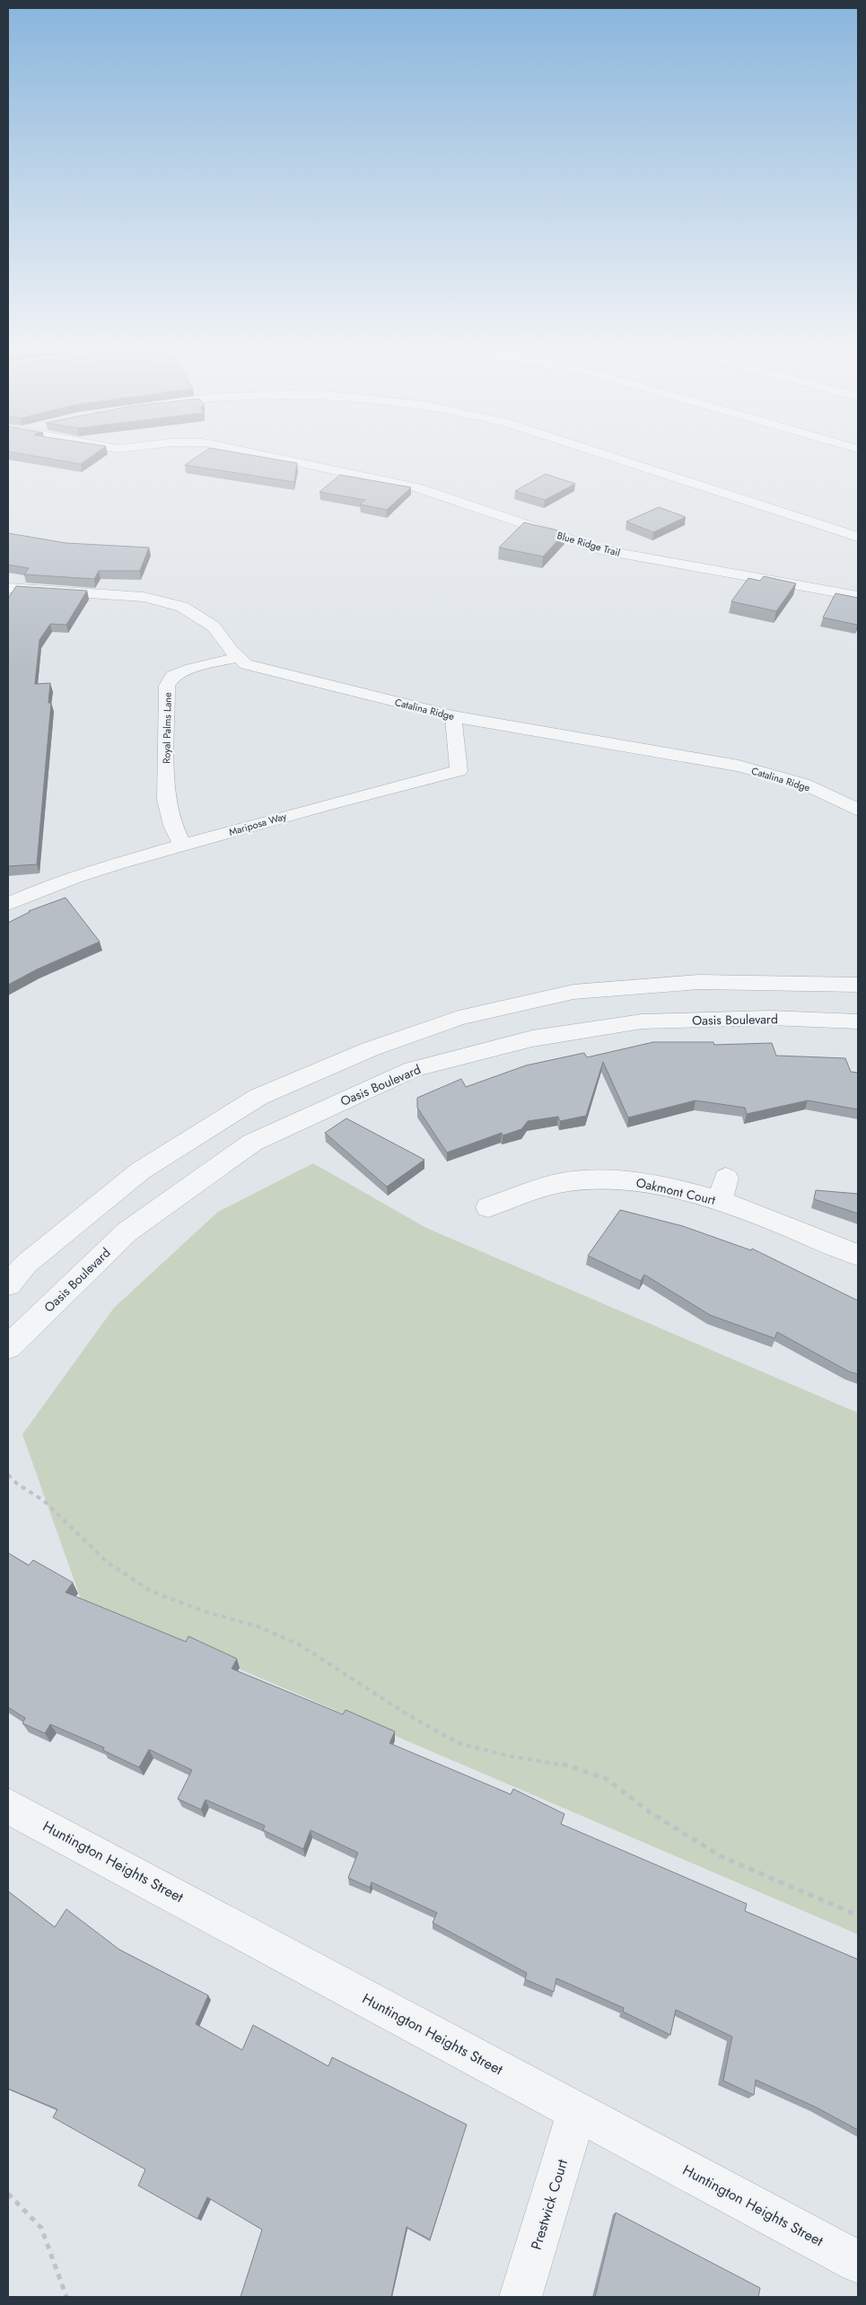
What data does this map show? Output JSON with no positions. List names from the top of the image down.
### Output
{
  "streets": {
    "street": [
      "Blue Ridge Trail",
      "Catalina Ridge",
      "Royal Palms Lane",
      "Mariposa Way",
      "Oasis Boulevard",
      "Oakmont Court",
      "Huntington Heights Street",
      "Prestwick Court"
    ]
  },
  "crossings": [
    ["Catalina Ridge", "Royal Palms Lane"],
    ["Catalina Ridge", "Mariposa Way"],
    ["Royal Palms Lane", "Mariposa Way"],
    ["Huntington Heights Street", "Prestwick Court"]
  ]
}
